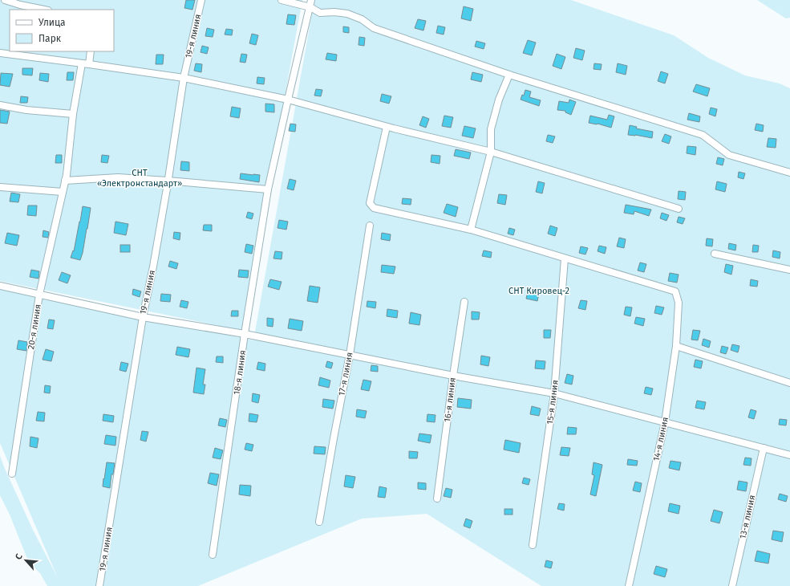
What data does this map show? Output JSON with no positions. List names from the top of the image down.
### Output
{
  "streets": {
    "street": [
      "19-я линия",
      "20-я линия",
      "18-я линия",
      "17-я линия",
      "16-я линия",
      "15-я линия",
      "14-я линия",
      "13-я линия"
    ]
  },
  "crossings": [
    ["15-я линия", "14-я линия"]
  ],
  "parks": ["СНТ «Электронстандарт»", "СНТ Кировец-2"],
  "legend": ["Улица", "Парк"],
  "north": "top left"
}
